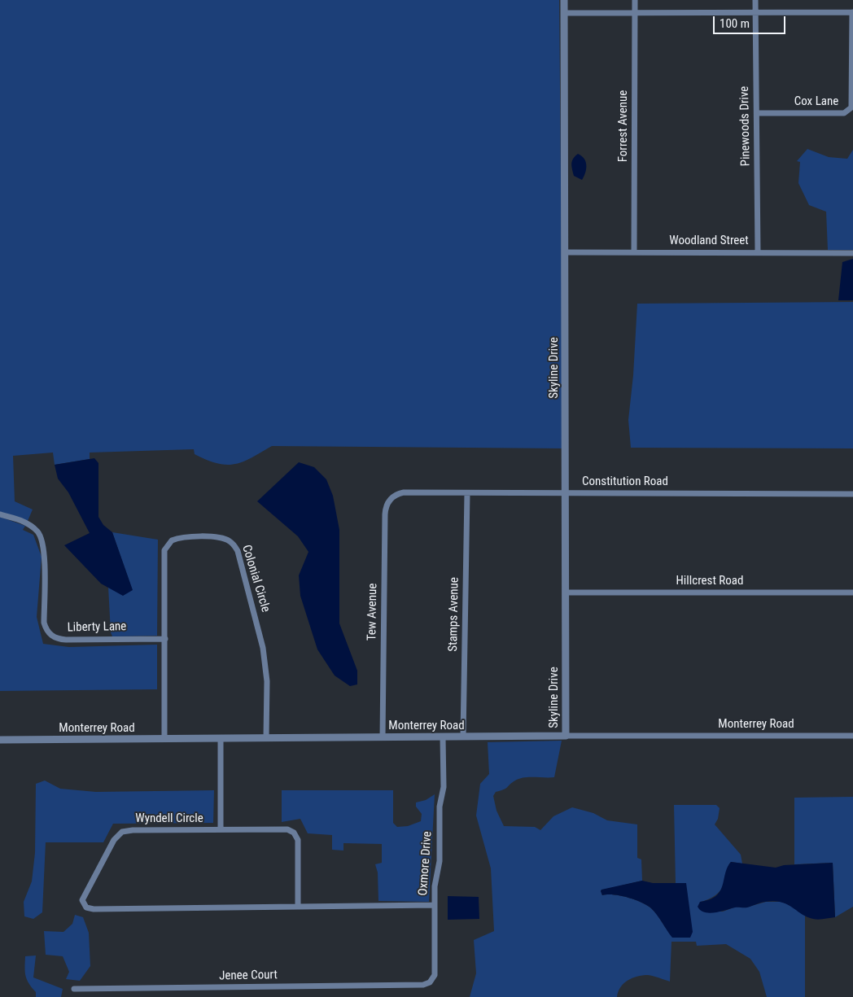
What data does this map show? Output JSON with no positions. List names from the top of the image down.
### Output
{
  "streets": {
    "street": [
      "Cox Lane",
      "Forrest Avenue",
      "Pinewoods Drive",
      "Woodland Street",
      "Skyline Drive",
      "Constitution Road",
      "Colonial Circle",
      "Hillcrest Road",
      "Tew Avenue",
      "Stamps Avenue",
      "Liberty Lane",
      "Monterrey Road",
      "Wyndell Circle",
      "Oxmore Drive",
      "Jenee Court"
    ]
  },
  "crossings": [
    ["Cox Lane", "Pinewoods Drive"],
    ["Forrest Avenue", "Woodland Street"],
    ["Pinewoods Drive", "Woodland Street"],
    ["Woodland Street", "Skyline Drive"],
    ["Skyline Drive", "Constitution Road"],
    ["Skyline Drive", "Hillcrest Road"],
    ["Skyline Drive", "Monterrey Road"],
    ["Constitution Road", "Tew Avenue"],
    ["Constitution Road", "Stamps Avenue"],
    ["Colonial Circle", "Liberty Lane"],
    ["Colonial Circle", "Monterrey Road"],
    ["Tew Avenue", "Monterrey Road"],
    ["Stamps Avenue", "Monterrey Road"],
    ["Monterrey Road", "Oxmore Drive"],
    ["Wyndell Circle", "Oxmore Drive"],
    ["Oxmore Drive", "Jenee Court"]
  ],
  "scale_bar": "100 m"
}
